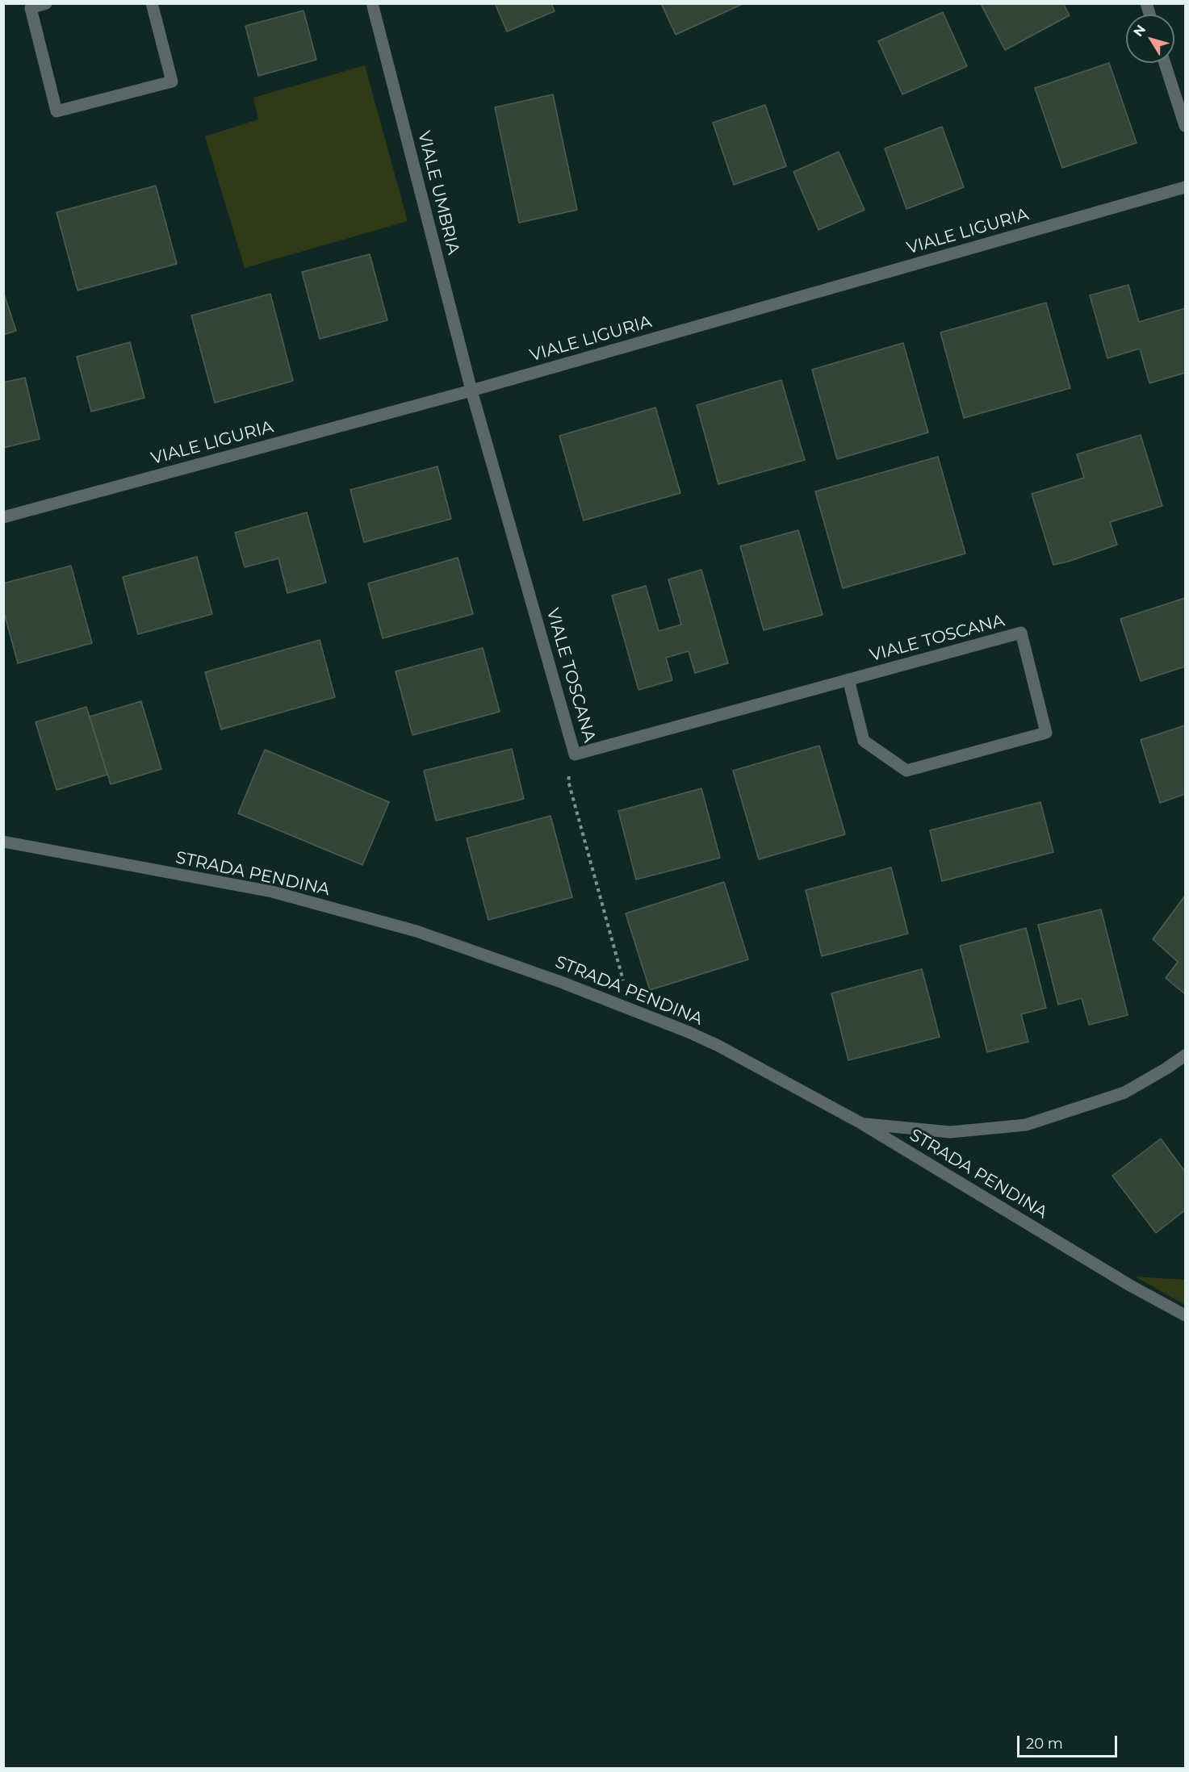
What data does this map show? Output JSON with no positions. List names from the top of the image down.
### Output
{
  "streets": {
    "street": [
      "VIALE UMBRIA",
      "VIALE LIGURIA",
      "VIALE TOSCANA",
      "STRADA PENDINA"
    ]
  },
  "crossings": [
    ["VIALE UMBRIA", "VIALE LIGURIA"],
    ["VIALE UMBRIA", "VIALE TOSCANA"],
    ["VIALE LIGURIA", "VIALE TOSCANA"]
  ],
  "scale_bar": "20 m",
  "north": "top left"
}
